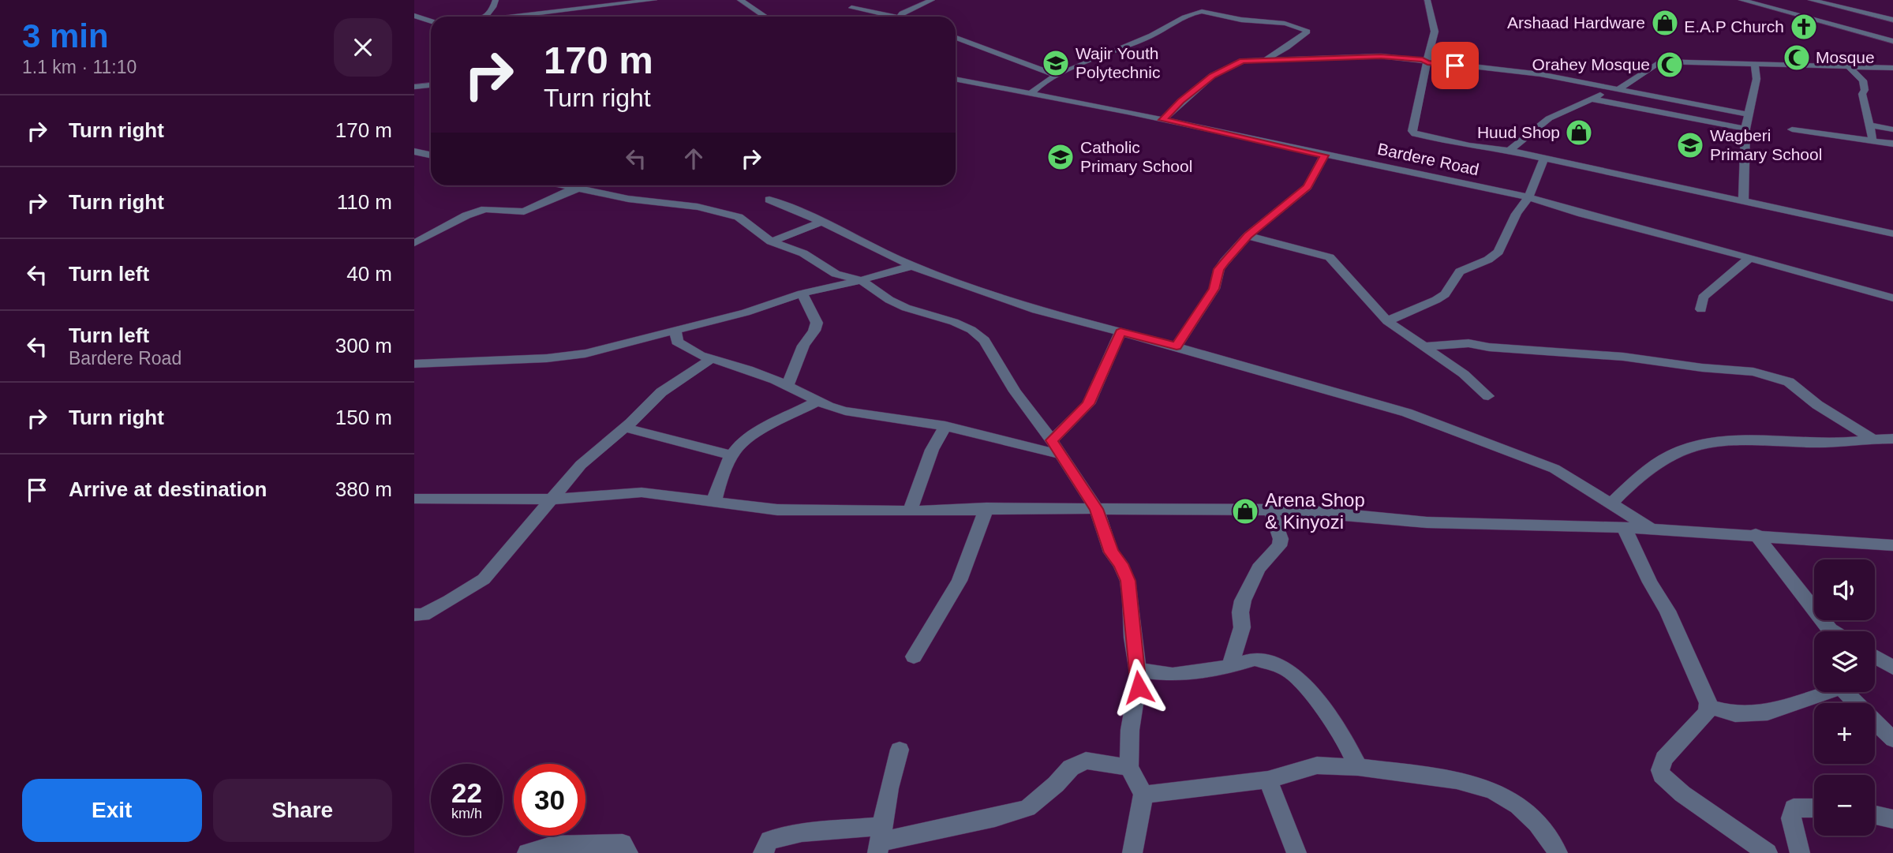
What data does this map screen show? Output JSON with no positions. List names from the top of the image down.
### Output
{
  "streets": {
    "street": ["Bardere Road"]
  },
  "places": {
    "shop": ["Arshaad Hardware", "Huud Shop", "Arena Shop & Kinyozi"],
    "church": ["E.A.P Church"],
    "mosque": ["Mosque", "Orahey Mosque"],
    "school or university": ["Wajir Youth Polytechnic", "Wagberi Primary School", "Catholic Primary School"]
  },
  "page": {
    "heading": ["3 min", "1.1 km · 11:10"],
    "turn": ["170 m", "Turn right"],
    "list": [
      {
        "name": "Turn right",
        "value": "170 m"
      },
      {
        "name": "Turn right",
        "value": "110 m"
      },
      {
        "name": "Turn left",
        "value": "40 m"
      },
      {
        "name": "Turn left",
        "note": "Bardere Road",
        "value": "300 m"
      },
      {
        "name": "Turn right",
        "value": "150 m"
      },
      {
        "name": "Arrive at destination",
        "value": "380 m"
      }
    ],
    "map_buttons": ["+", "−"],
    "speed": "22 km/h",
    "limit": "30",
    "buttons": ["Exit", "Share"]
  }
}
